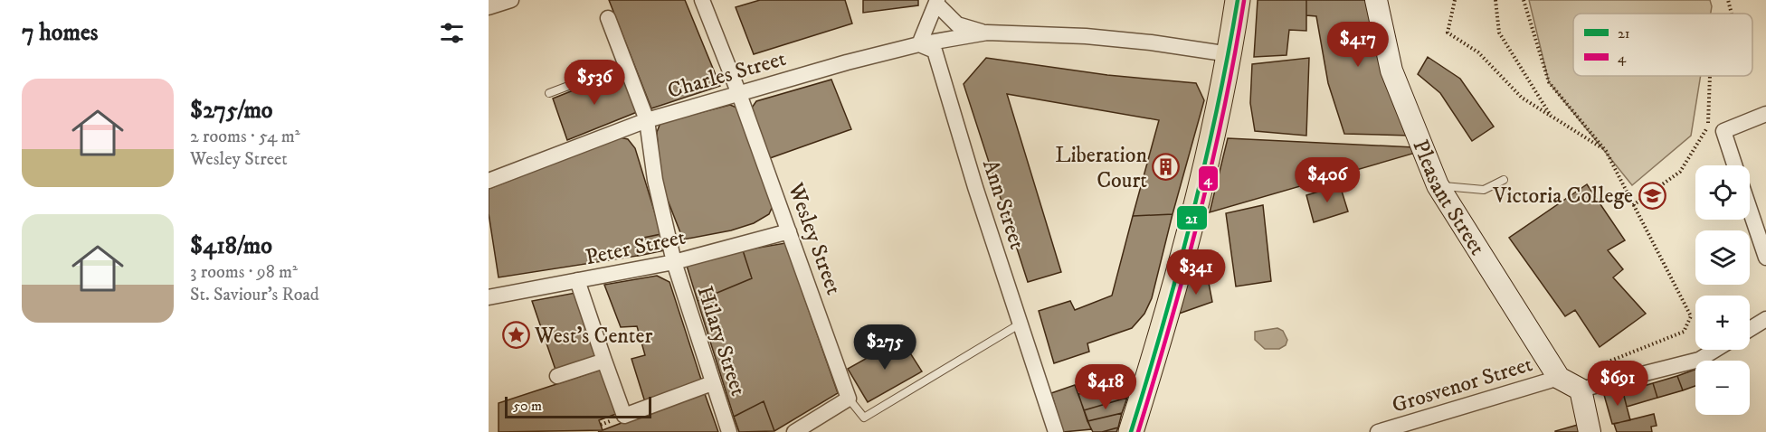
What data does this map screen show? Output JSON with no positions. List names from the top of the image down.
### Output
{
  "streets": {
    "main road": ["Pleasant Street"],
    "street": [
      "Charles Street",
      "Ann Street",
      "Wesley Street",
      "Peter Street",
      "Hilary Street",
      "Grosvenor Street"
    ]
  },
  "crossings": [
    ["Charles Street", "Ann Street"],
    ["Charles Street", "Wesley Street"],
    ["Charles Street", "Hilary Street"],
    ["Pleasant Street", "Grosvenor Street"],
    ["Wesley Street", "Peter Street"],
    ["Peter Street", "Hilary Street"]
  ],
  "places": {
    "building": ["Liberation Court"],
    "school or university": ["Victoria College"],
    "place": ["West's Center"]
  },
  "lines": ["transit line 21", "transit line 4"],
  "legend": ["21", "4"],
  "scale_bar": "50 m",
  "page": {
    "heading": "7 homes",
    "price": [
      "$417",
      "$536",
      "$406",
      "$341",
      "$275",
      "$691",
      "$418"
    ],
    "list": [
      {
        "name": "$275/mo",
        "note": "2 rooms · 54 m² · Wesley Street"
      },
      {
        "name": "$418/mo",
        "note": "3 rooms · 98 m² · St. Saviour's Road"
      }
    ],
    "map_buttons": ["+", "−"],
    "scale": "50 m"
  }
}
